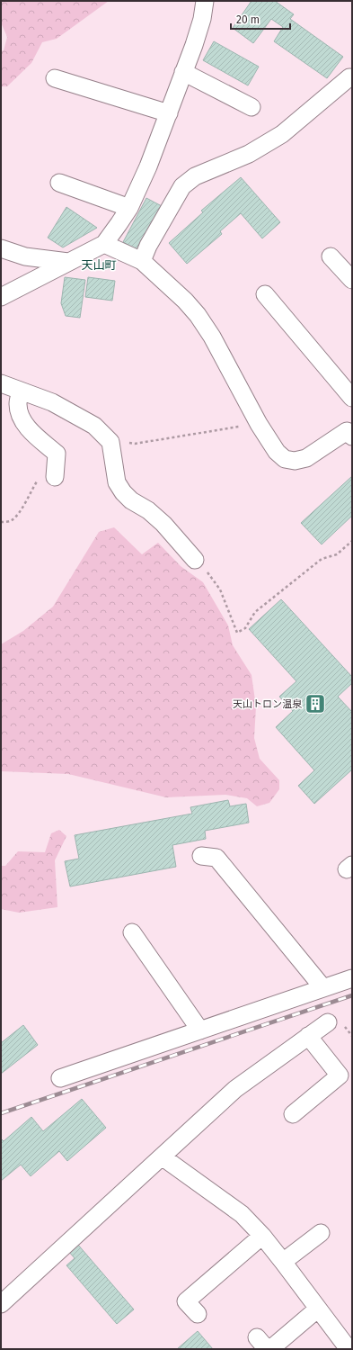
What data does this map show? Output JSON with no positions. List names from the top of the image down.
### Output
{
  "districts": ["天山町"],
  "places": {
    "building": ["天山トロン温泉"]
  },
  "scale_bar": "20 m"
}
